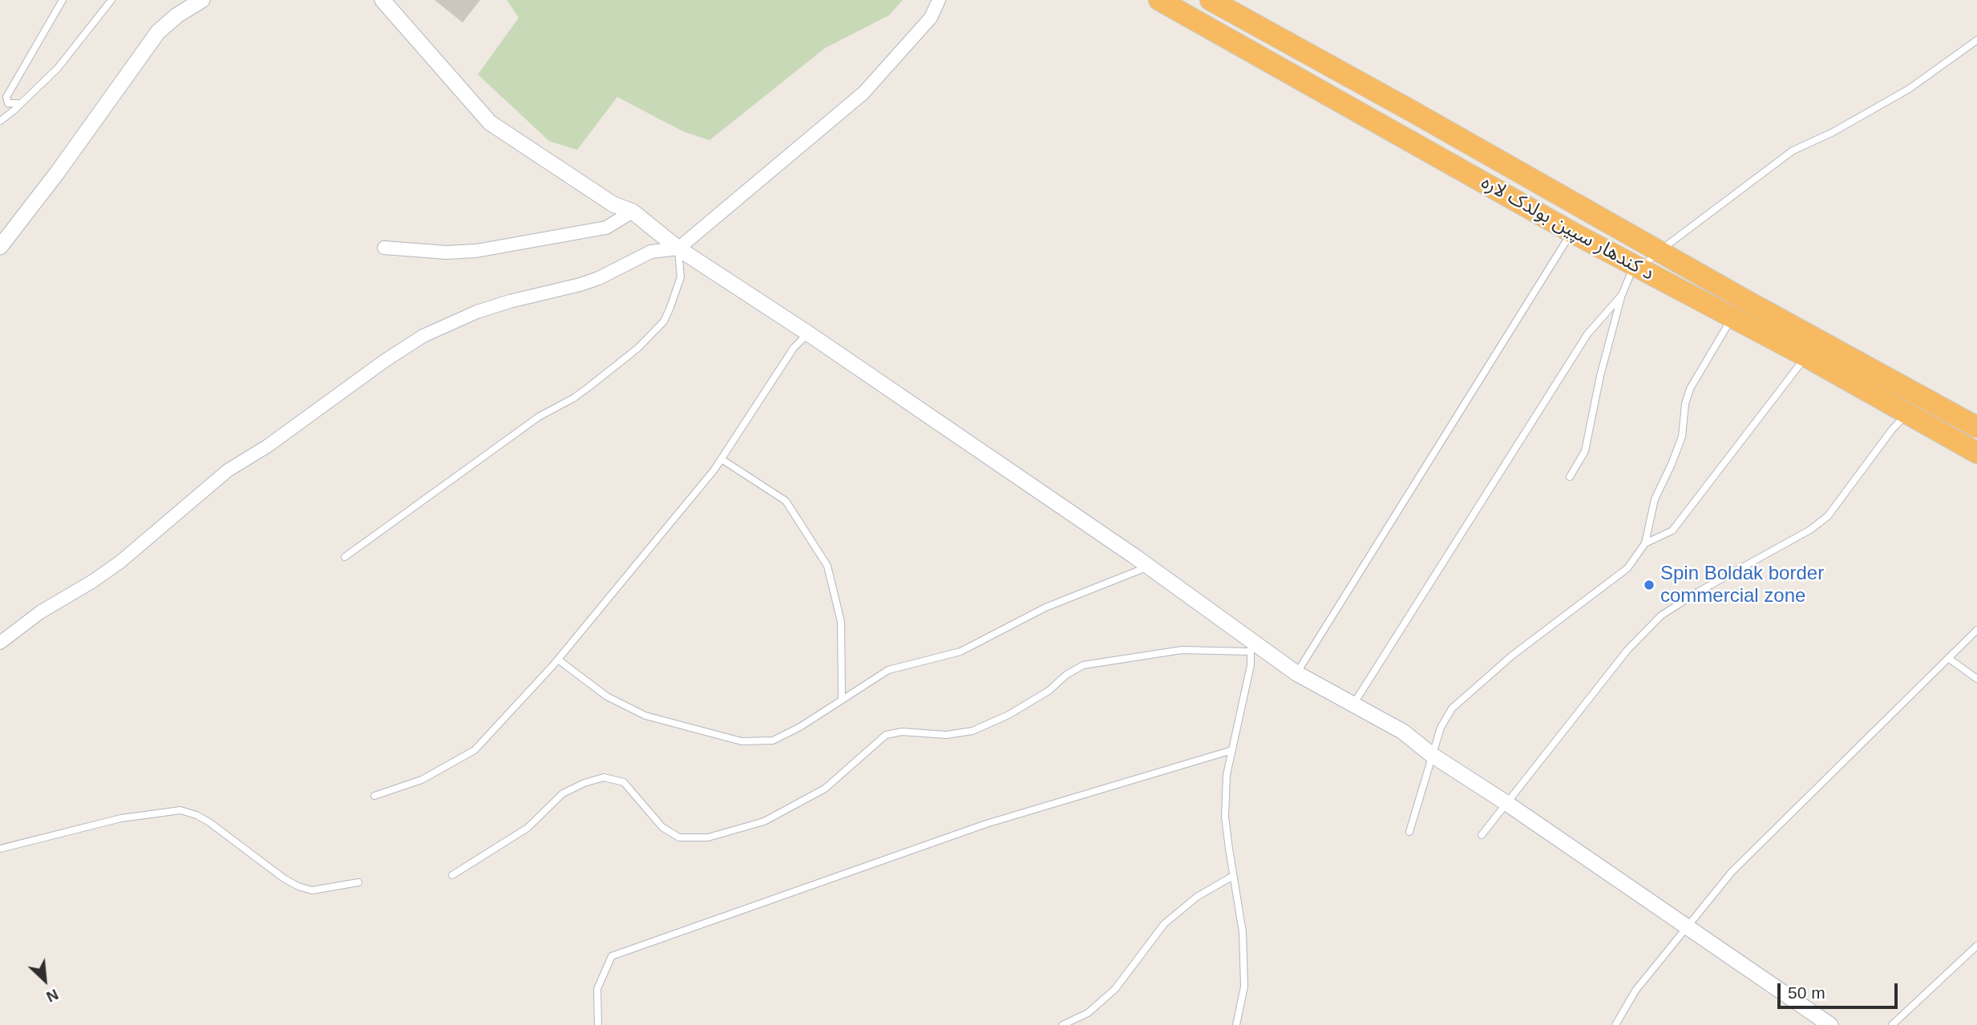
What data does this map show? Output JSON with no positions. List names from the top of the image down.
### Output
{
  "streets": {
    "highway": ["د کندهار سپین بولدک لاره"]
  },
  "places": ["Spin Boldak border commercial zone"],
  "scale_bar": "50 m",
  "north": "bottom right"
}
